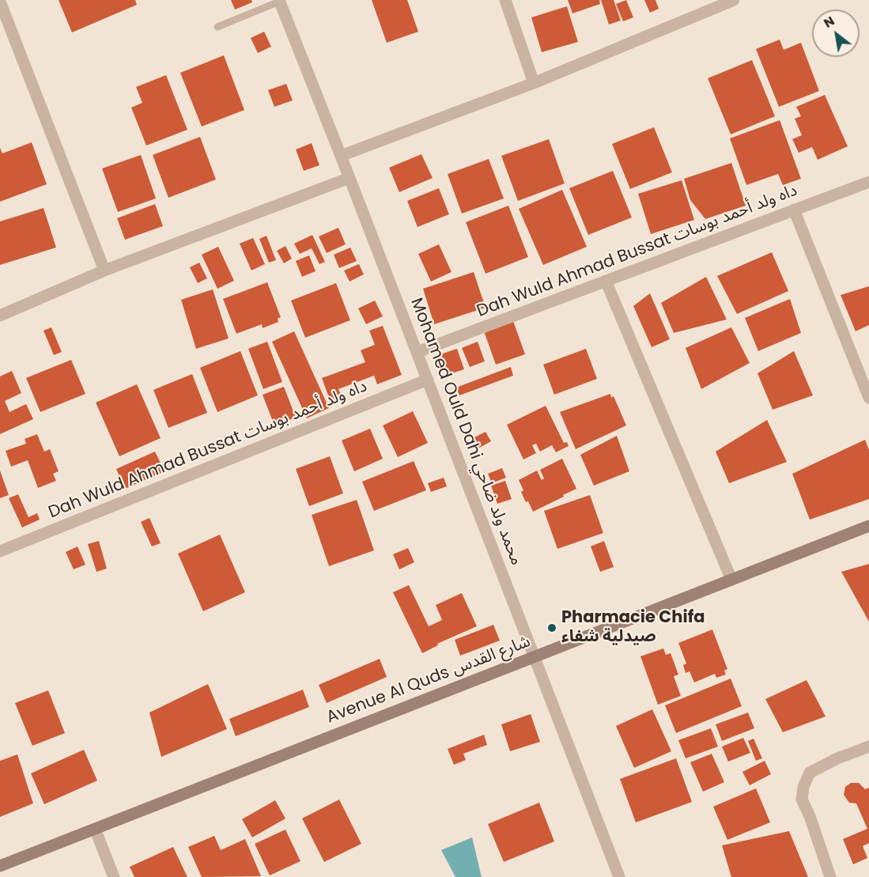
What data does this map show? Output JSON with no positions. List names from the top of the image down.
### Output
{
  "streets": {
    "street": ["Dah Wuld Ahmad Bussat داه ولد أحمد بوسات", "Mohamed Ould Dahi محمد ولد ضاحي", "Avenue Al Quds شارع القدس"]
  },
  "crossings": [
    ["Dah Wuld Ahmad Bussat داه ولد أحمد بوسات", "Mohamed Ould Dahi محمد ولد ضاحي"],
    ["Mohamed Ould Dahi محمد ولد ضاحي", "Avenue Al Quds شارع القدس"]
  ],
  "places": ["Pharmacie Chifa صيدلية شفاء"],
  "north": "top left"
}
